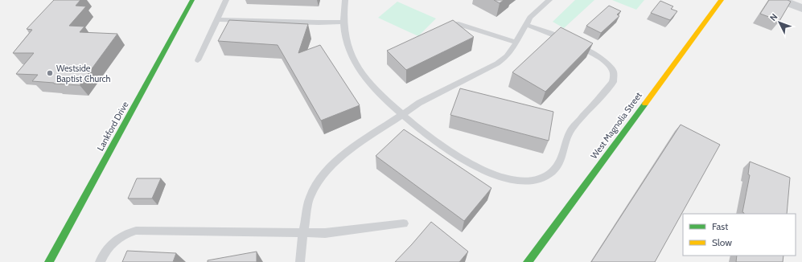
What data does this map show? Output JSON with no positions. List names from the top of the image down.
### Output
{
  "streets": {
    "street": ["West Magnolia Street", "Lankford Drive"]
  },
  "places": ["Westside Baptist Church"],
  "legend": ["Fast", "Slow"],
  "north": "top left"
}
